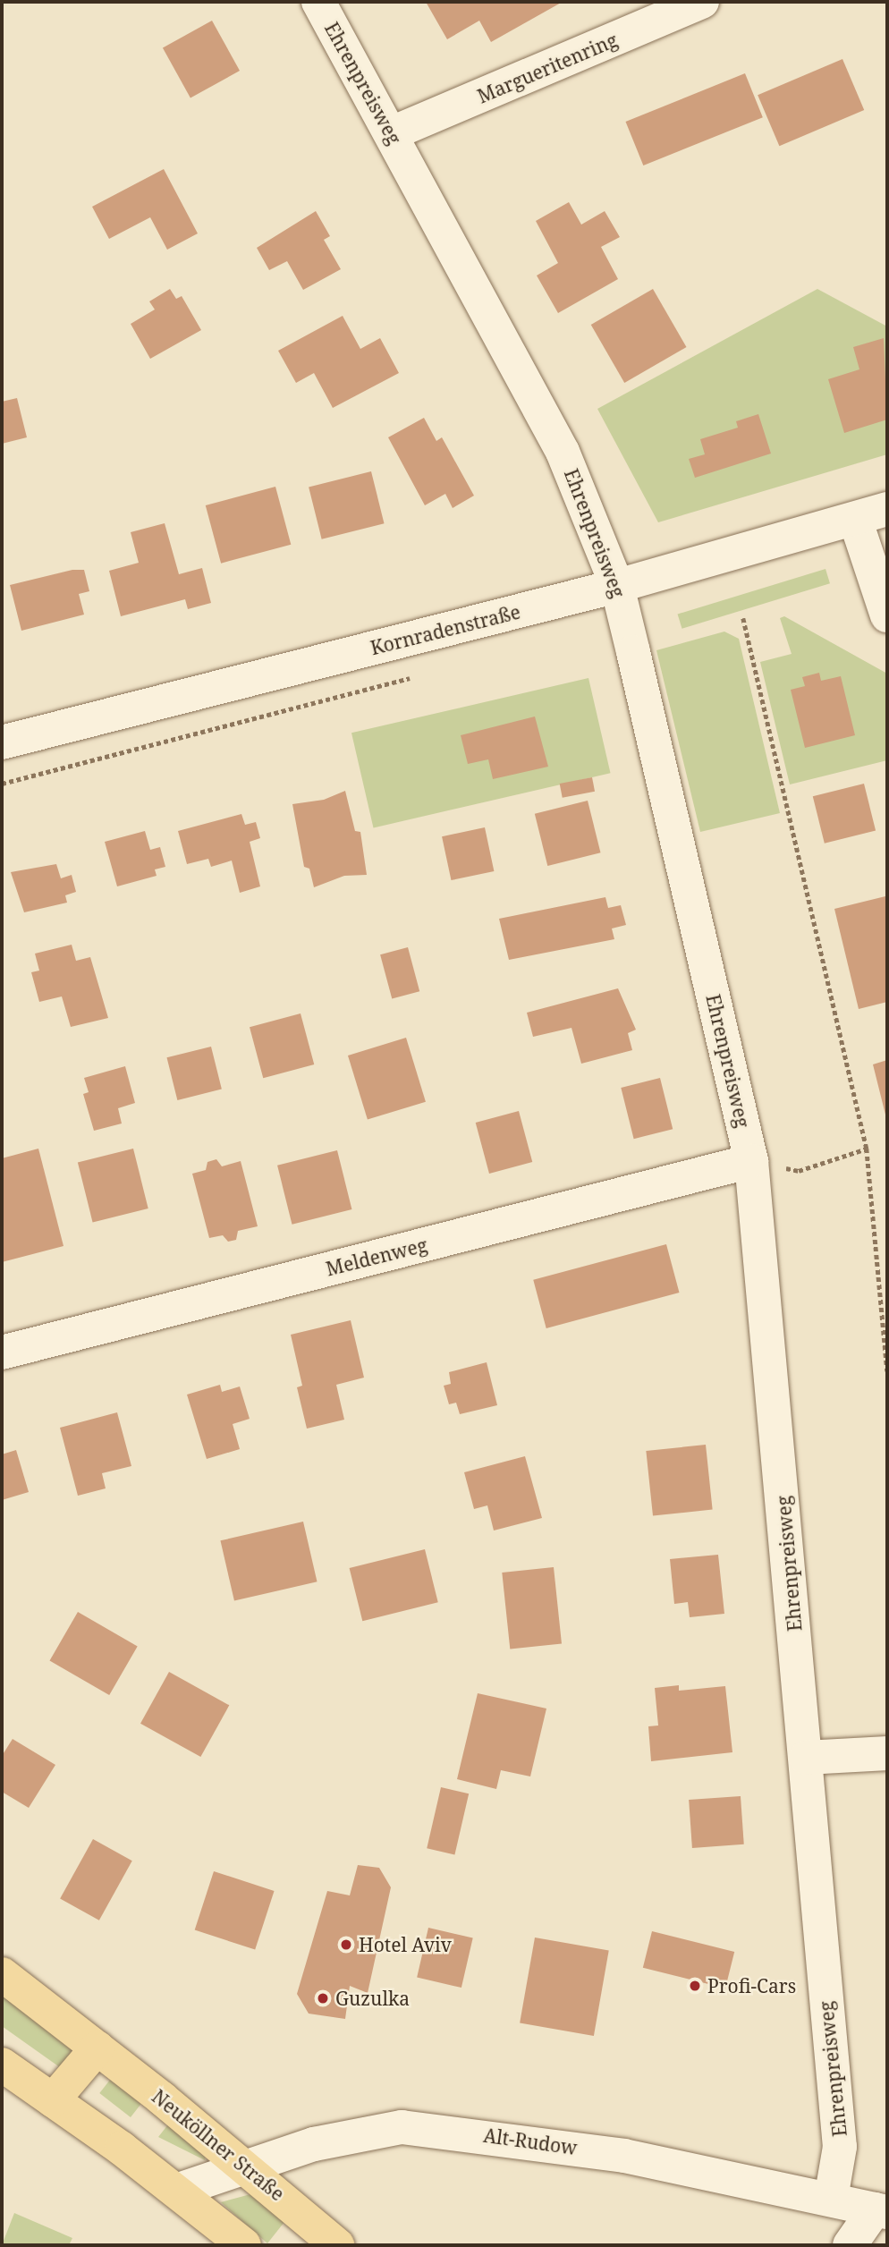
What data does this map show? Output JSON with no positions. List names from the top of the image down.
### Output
{
  "streets": {
    "main road": ["Neuköllner Straße"],
    "street": [
      "Margueritenring",
      "Ehrenpreisweg",
      "Kornradenstraße",
      "Meldenweg",
      "Alt-Rudow"
    ]
  },
  "crossings": [
    ["Margueritenring", "Ehrenpreisweg"],
    ["Ehrenpreisweg", "Kornradenstraße"],
    ["Ehrenpreisweg", "Meldenweg"],
    ["Ehrenpreisweg", "Alt-Rudow"],
    ["Alt-Rudow", "Neuköllner Straße"]
  ],
  "places": ["Hotel Aviv", "Profi-Cars", "Guzulka"]
}
